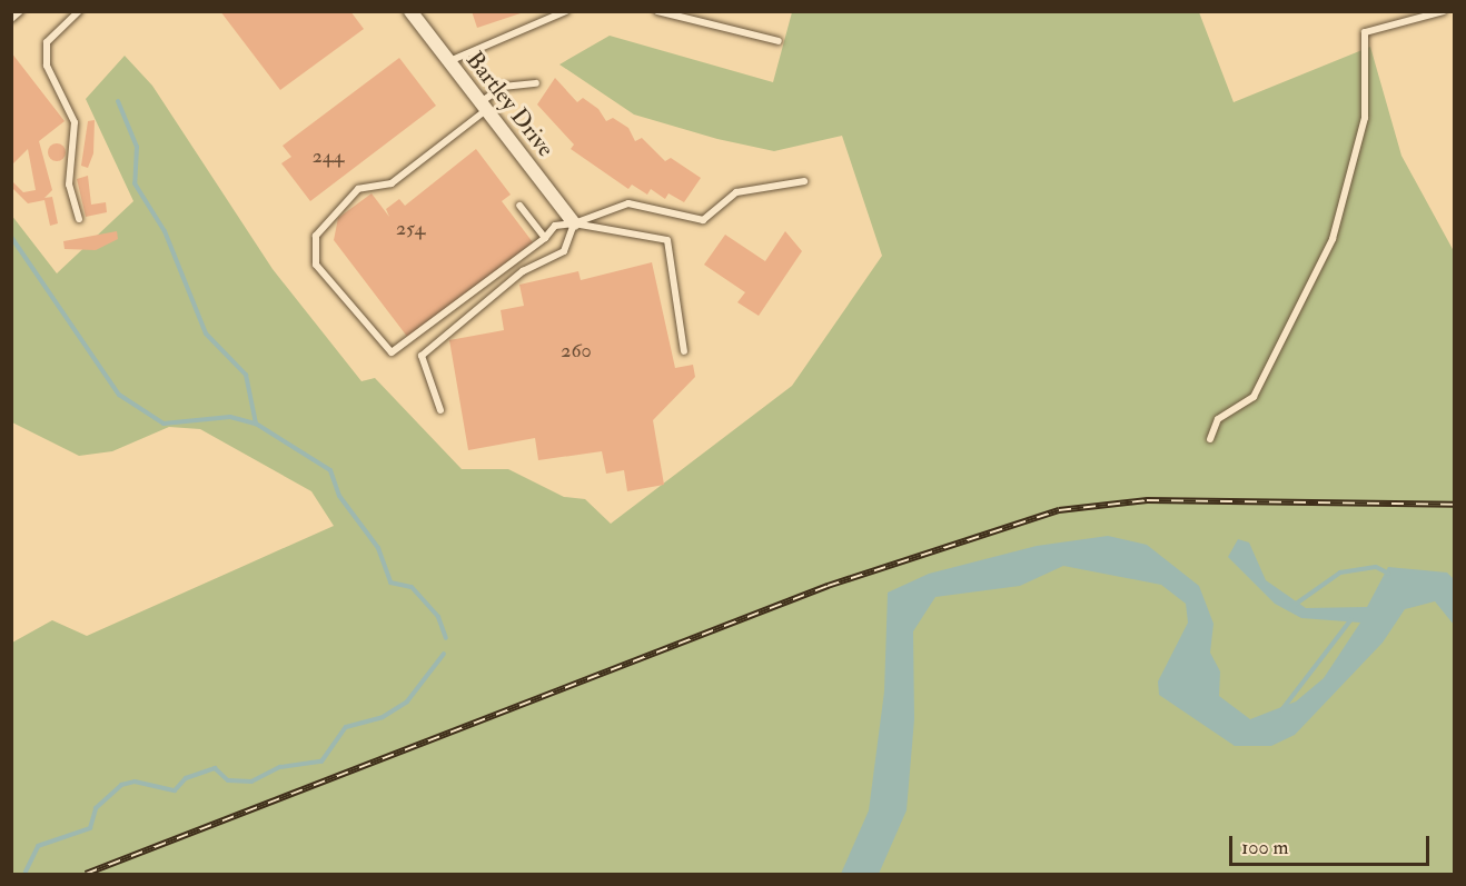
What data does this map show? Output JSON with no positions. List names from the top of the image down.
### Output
{
  "streets": {
    "street": ["Bartley Drive"]
  },
  "house_numbers": ["244", "254", "260"],
  "scale_bar": "100 m"
}
